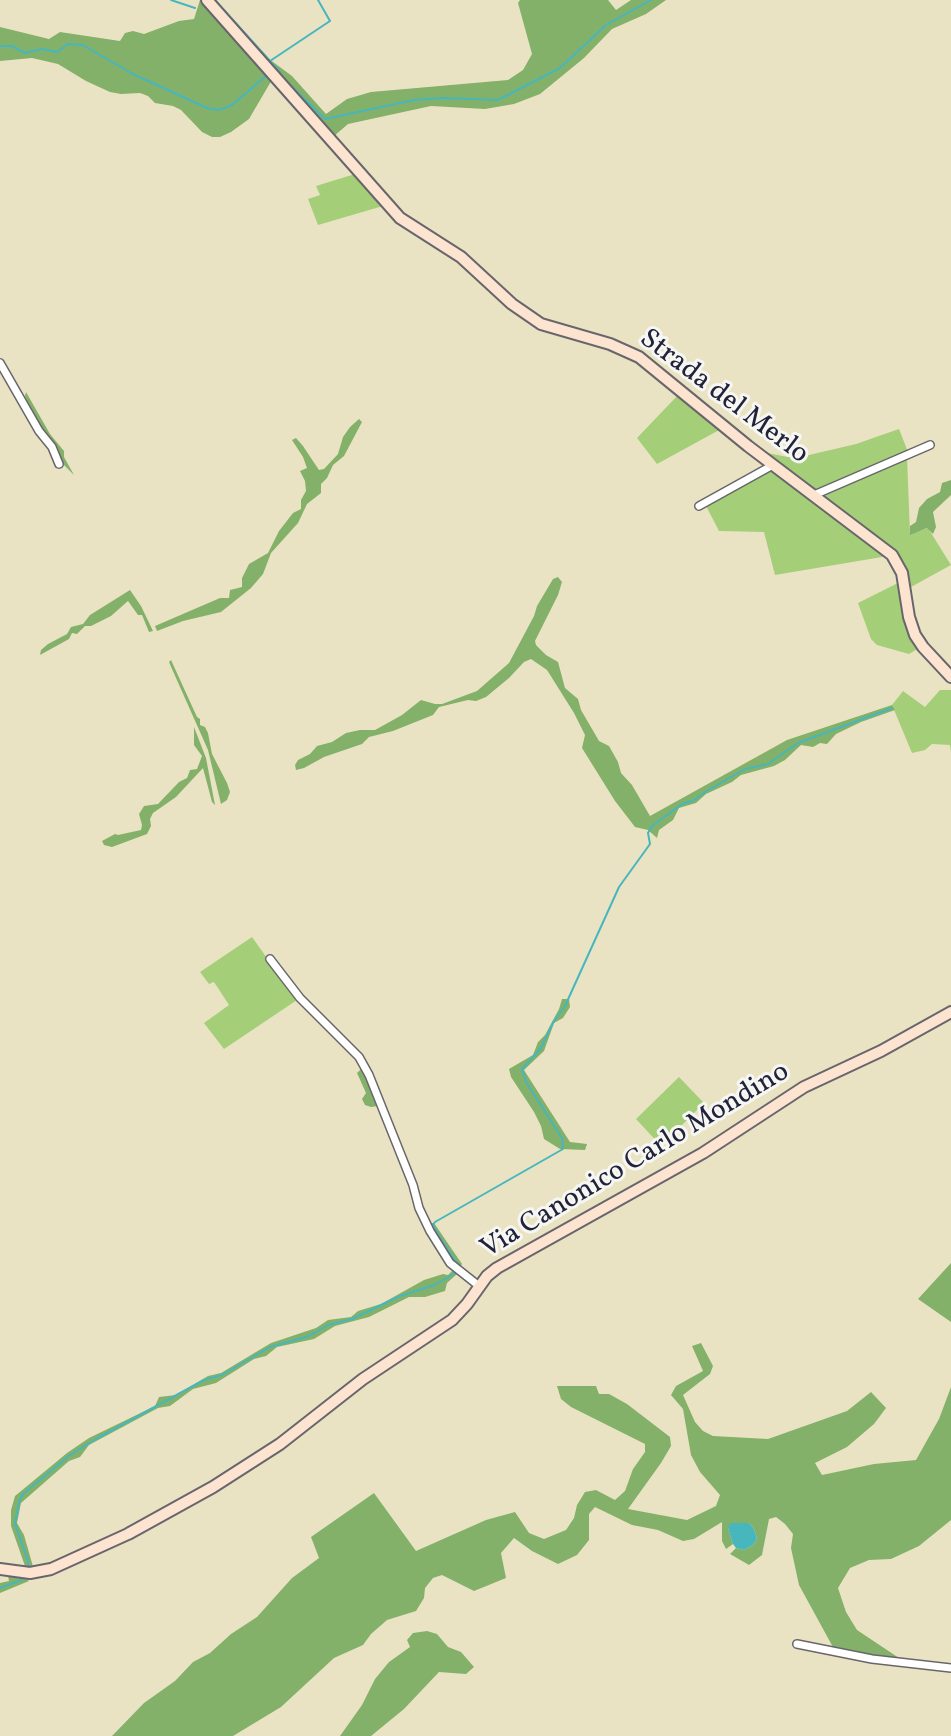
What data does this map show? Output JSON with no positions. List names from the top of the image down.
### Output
{
  "streets": {
    "street": ["Strada del Merlo", "Via Canonico Carlo Mondino"]
  }
}
